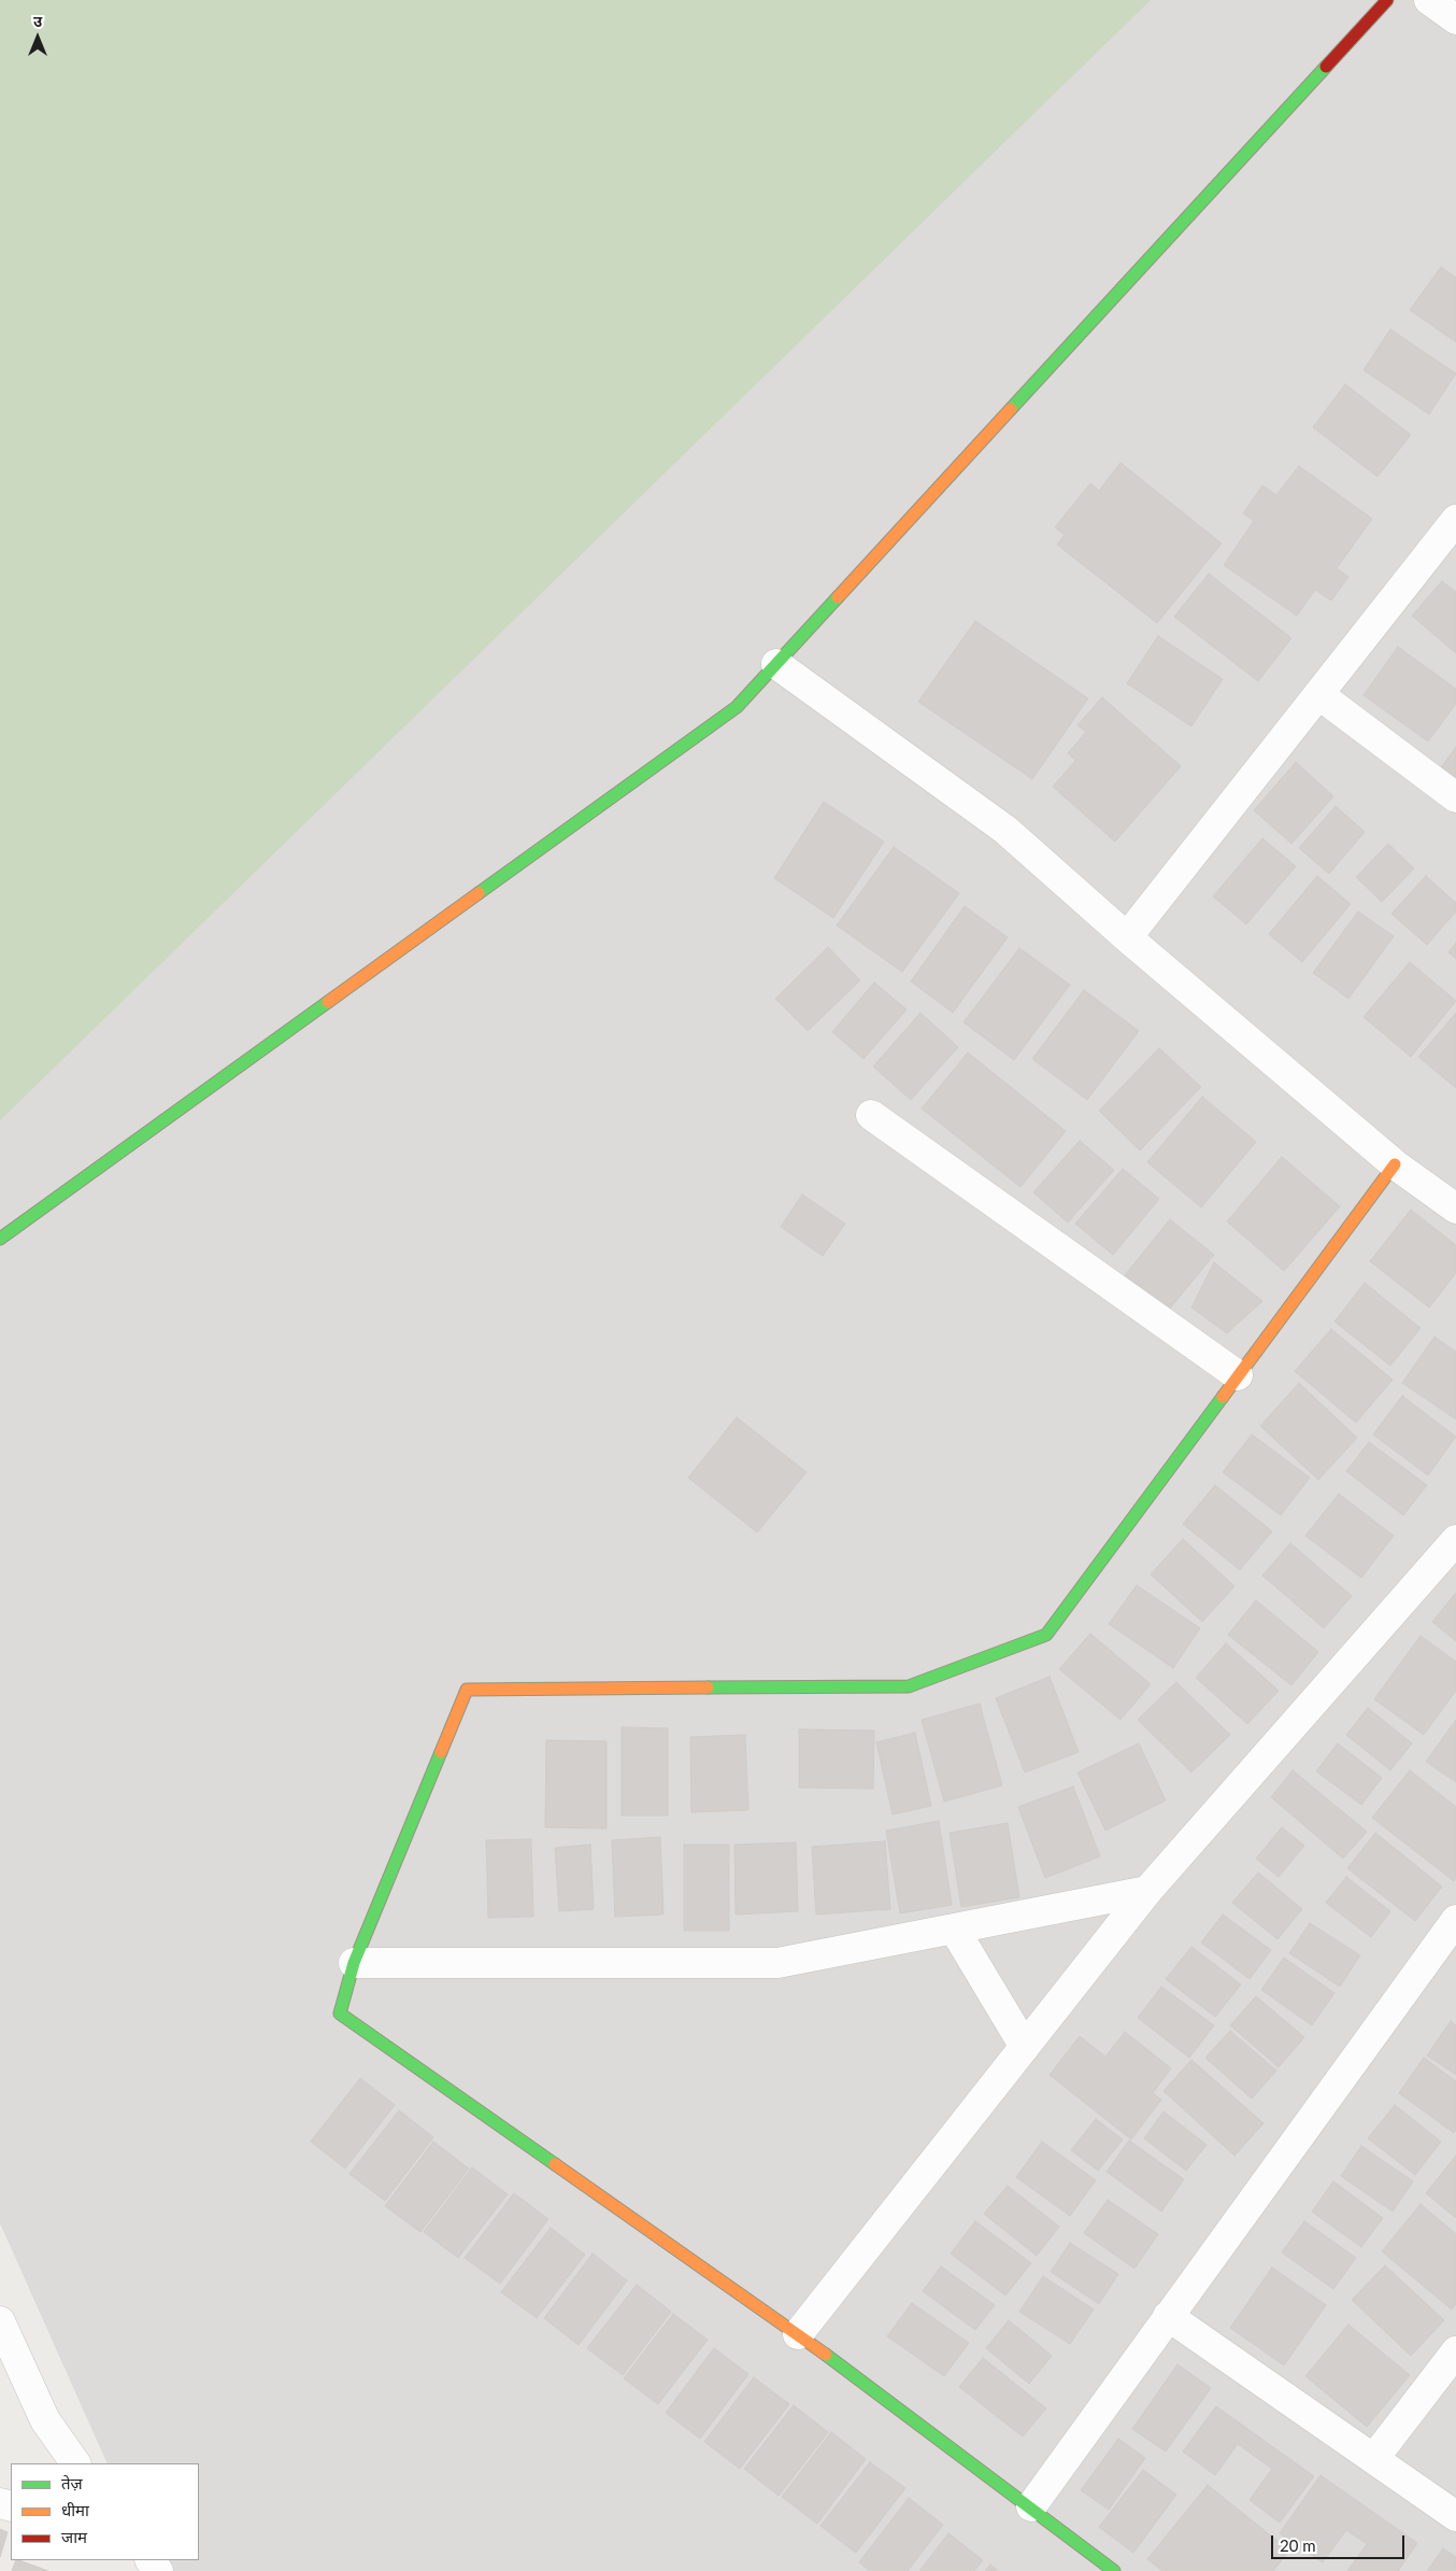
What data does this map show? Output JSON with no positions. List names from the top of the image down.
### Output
{
  "legend": ["तेज़", "धीमा", "जाम"],
  "scale_bar": "20 m",
  "north": "top"
}
